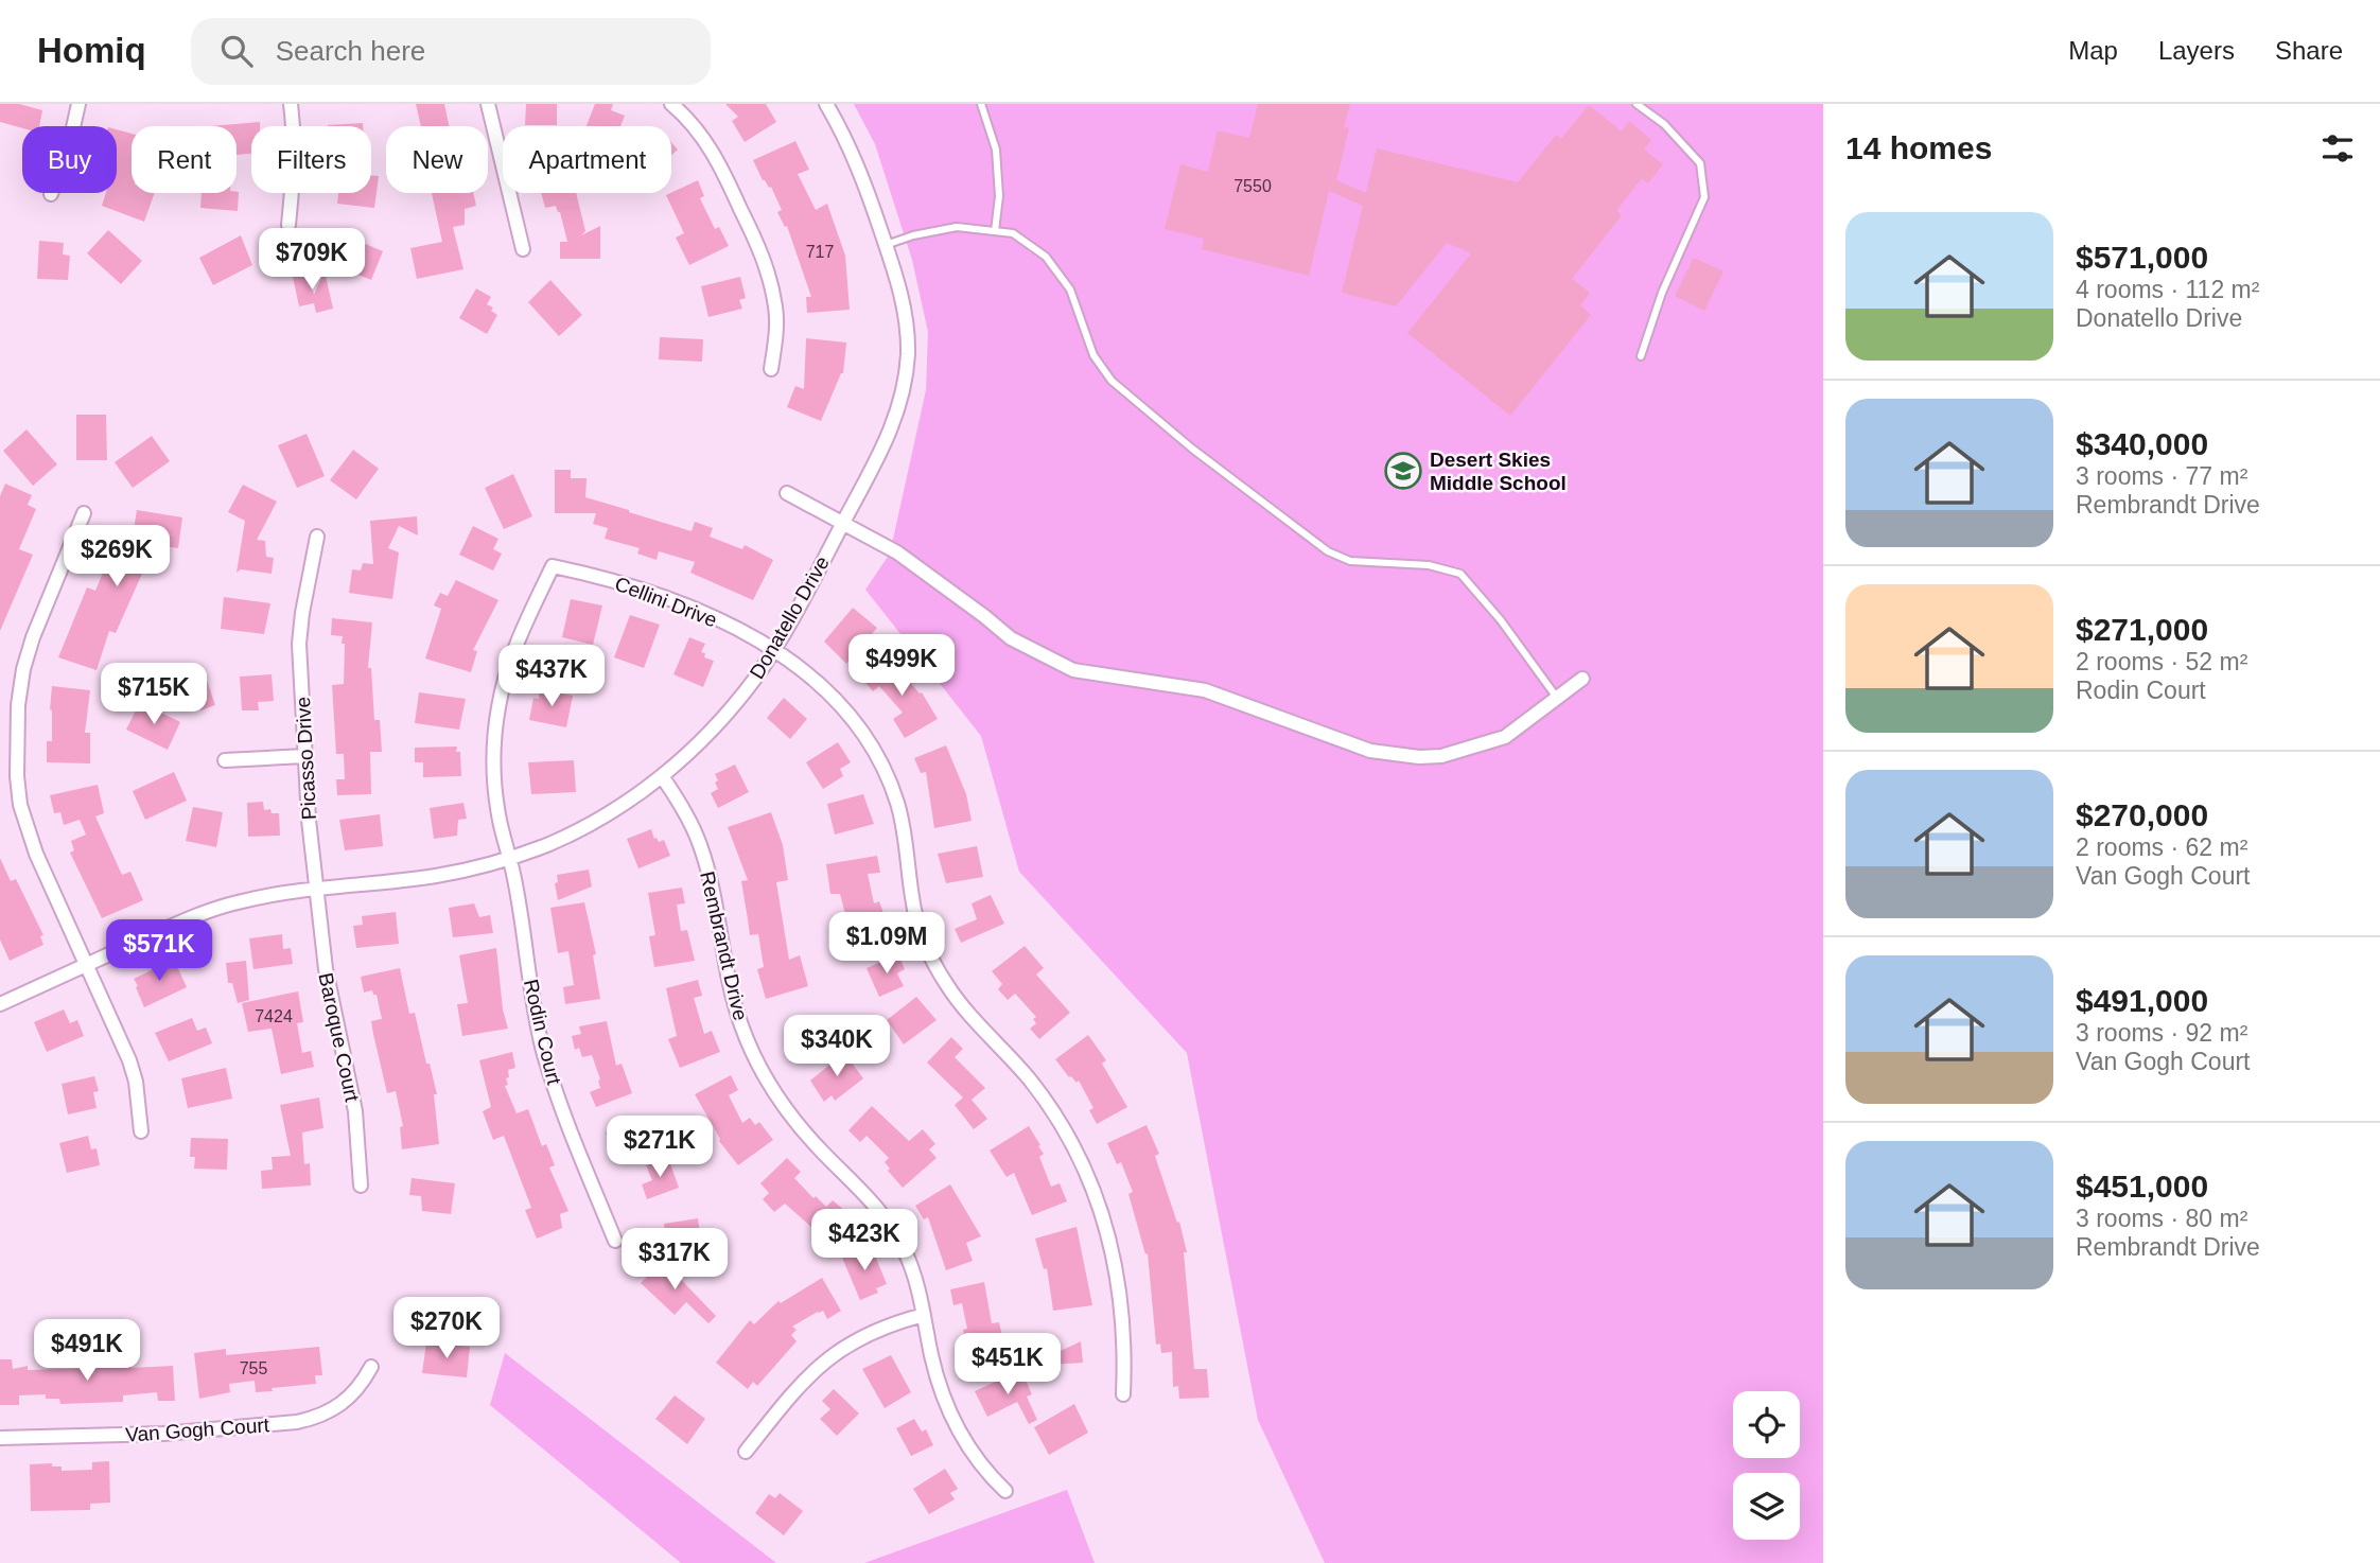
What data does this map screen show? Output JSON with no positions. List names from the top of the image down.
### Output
{
  "streets": {
    "street": [
      "Cellini Drive",
      "Donatello Drive",
      "Picasso Drive",
      "Rembrandt Drive",
      "Rodin Court",
      "Baroque Court",
      "Van Gogh Court"
    ]
  },
  "crossings": [
    ["Cellini Drive", "Donatello Drive"],
    ["Cellini Drive", "Rodin Court"],
    ["Donatello Drive", "Picasso Drive"],
    ["Donatello Drive", "Rembrandt Drive"],
    ["Donatello Drive", "Rodin Court"],
    ["Donatello Drive", "Baroque Court"],
    ["Picasso Drive", "Baroque Court"]
  ],
  "places": {
    "school or university": ["Desert Skies Middle School"]
  },
  "house_numbers": [
    "7550",
    "717",
    "7424",
    "755"
  ],
  "page": {
    "header": "Homiq",
    "search": "Search here",
    "nav": ["Map", "Layers", "Share"],
    "heading": "14 homes",
    "chip": [
      "Buy",
      "Rent",
      "Filters",
      "New",
      "Apartment"
    ],
    "list": [
      {
        "name": "$571,000",
        "note": "4 rooms · 112 m² · Donatello Drive"
      },
      {
        "name": "$340,000",
        "note": "3 rooms · 77 m² · Rembrandt Drive"
      },
      {
        "name": "$271,000",
        "note": "2 rooms · 52 m² · Rodin Court"
      },
      {
        "name": "$270,000",
        "note": "2 rooms · 62 m² · Van Gogh Court"
      },
      {
        "name": "$491,000",
        "note": "3 rooms · 92 m² · Van Gogh Court"
      },
      {
        "name": "$451,000",
        "note": "3 rooms · 80 m² · Rembrandt Drive"
      }
    ],
    "price": [
      "$709K",
      "$269K",
      "$499K",
      "$437K",
      "$715K",
      "$1.09M",
      "$571K",
      "$340K",
      "$271K",
      "$423K",
      "$317K",
      "$270K",
      "$491K",
      "$451K"
    ]
  }
}
